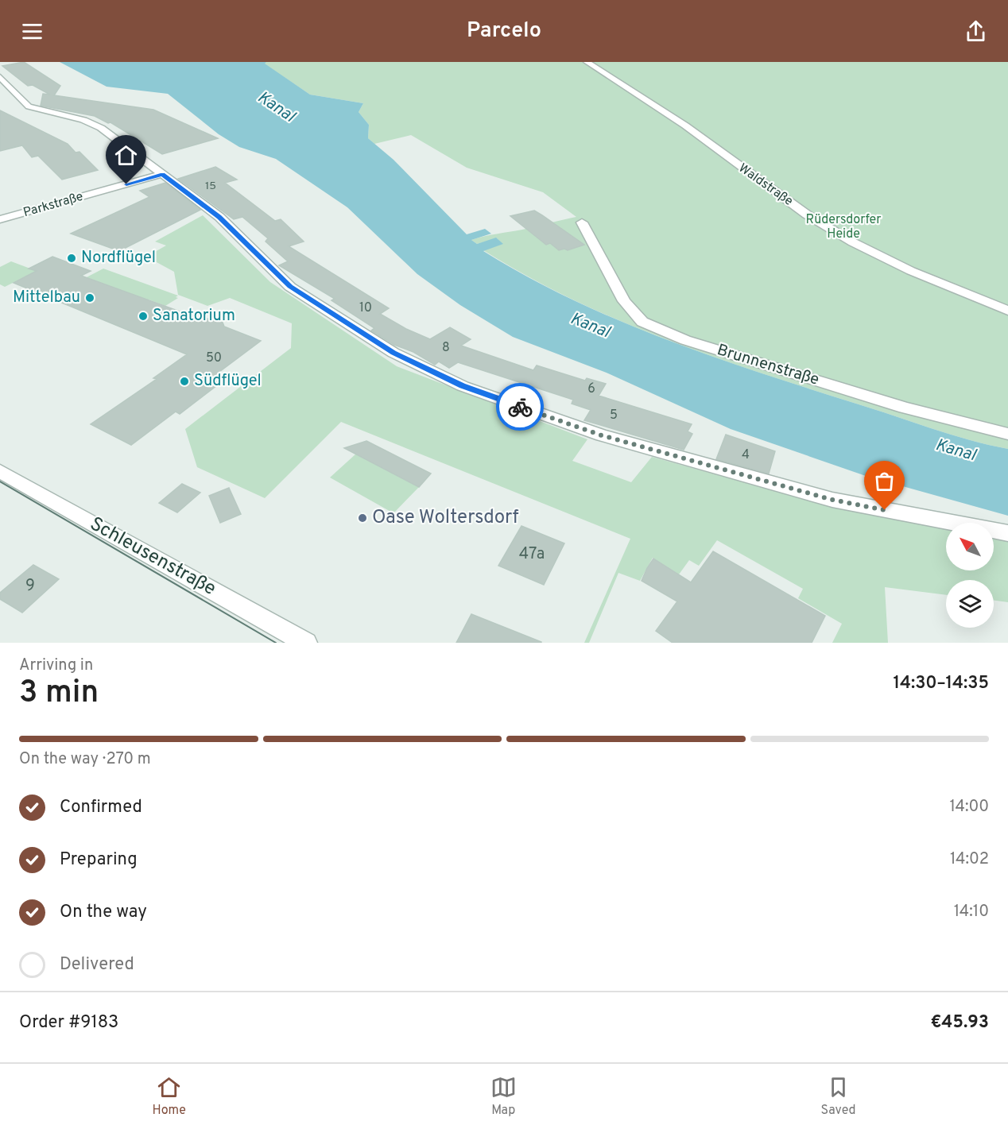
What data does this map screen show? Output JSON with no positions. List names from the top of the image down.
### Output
{
  "streets": {
    "street": [
      "Waldstraße",
      "Parkstraße",
      "Brunnenstraße",
      "Schleusenstraße"
    ]
  },
  "water": ["Kanal"],
  "parks": ["Rüdersdorfer Heide"],
  "places": [
    "Nordflügel",
    "Mittelbau",
    "Sanatorium",
    "Südflügel",
    "Oase Woltersdorf"
  ],
  "house_numbers": [
    "15",
    "10",
    "8",
    "50",
    "6",
    "5",
    "4",
    "47a",
    "9"
  ],
  "north": "top left",
  "page": {
    "header": "Parcelo",
    "heading": ["3 min", "Arriving in", "14:30–14:35"],
    "panel": ["Order #9183", "€45.93"],
    "bar": "On the way · 270 m",
    "list": [
      ["Confirmed", "14:00"],
      ["Preparing", "14:02"],
      ["On the way", "14:10"],
      "Delivered"
    ],
    "tabs": ["Home", "Map", "Saved"]
  }
}
